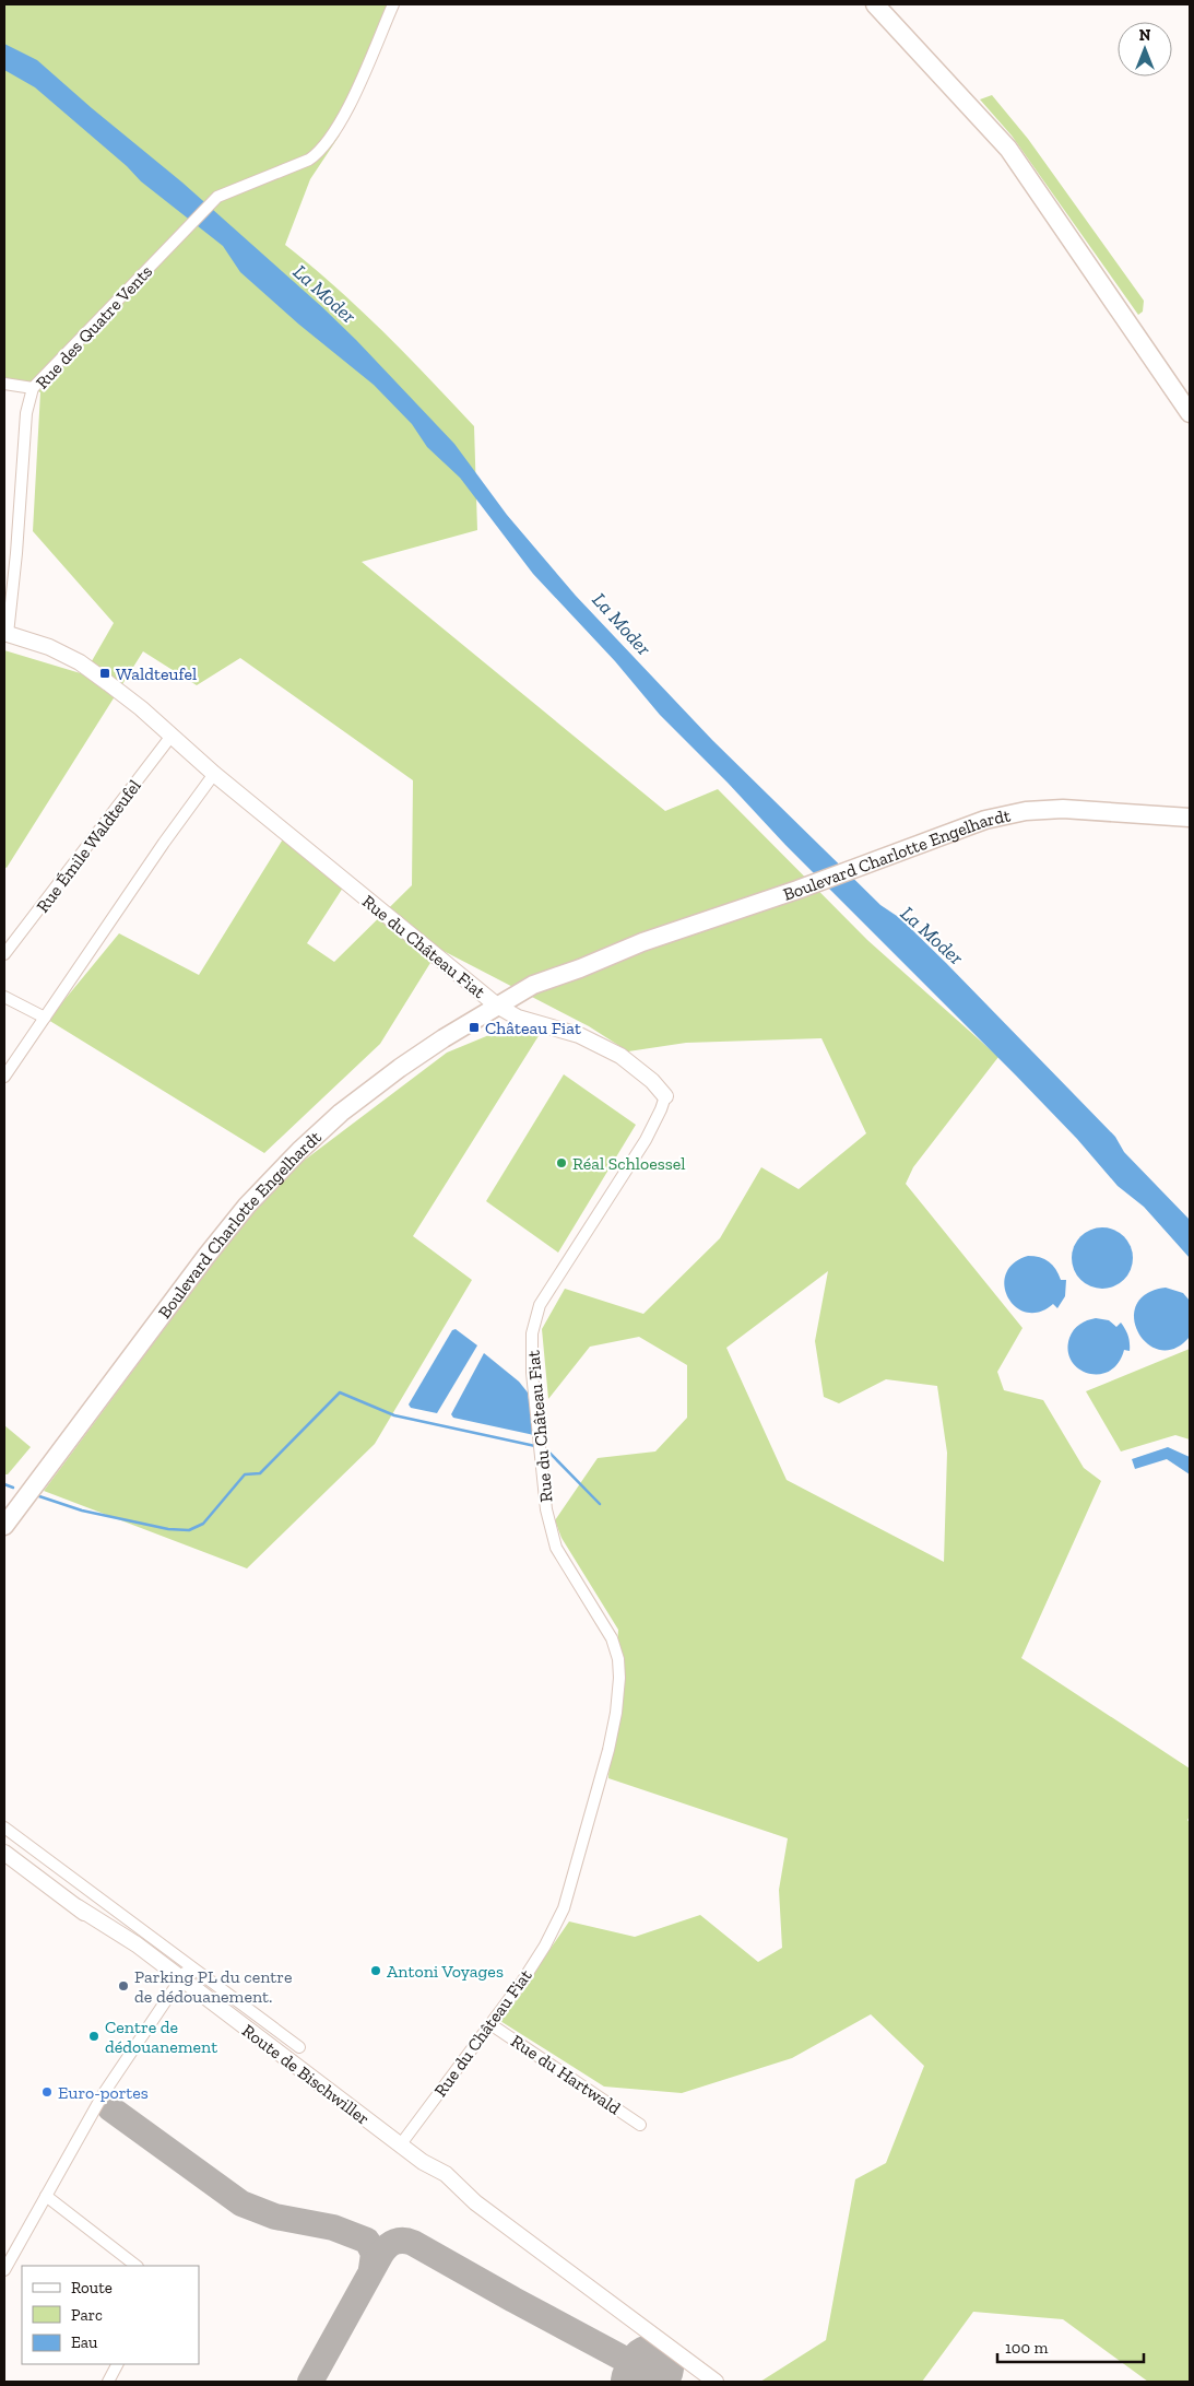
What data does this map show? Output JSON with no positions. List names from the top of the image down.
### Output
{
  "streets": {
    "main road": ["Boulevard Charlotte Engelhardt"],
    "street": [
      "Rue des Quatre Vents",
      "Rue Émile Waldteufel",
      "Rue du Château Fiat",
      "Route de Bischwiller",
      "Rue du Hartwald"
    ]
  },
  "crossings": [
    ["Rue des Quatre Vents", "Rue du Château Fiat"],
    ["Rue Émile Waldteufel", "Rue du Château Fiat"],
    ["Boulevard Charlotte Engelhardt", "Rue du Château Fiat"],
    ["Rue du Château Fiat", "Route de Bischwiller"],
    ["Rue du Château Fiat", "Rue du Hartwald"]
  ],
  "water": ["La Moder"],
  "places": {
    "transit": ["Waldteufel", "Château Fiat"],
    "other": [
      "Réal Schloessel",
      "Antoni Voyages",
      "Parking PL du centre de dédouanement.",
      "Centre de dédouanement",
      "Euro-portes"
    ]
  },
  "legend": ["Route", "Parc", "Eau"],
  "scale_bar": "100 m",
  "north": "top"
}
